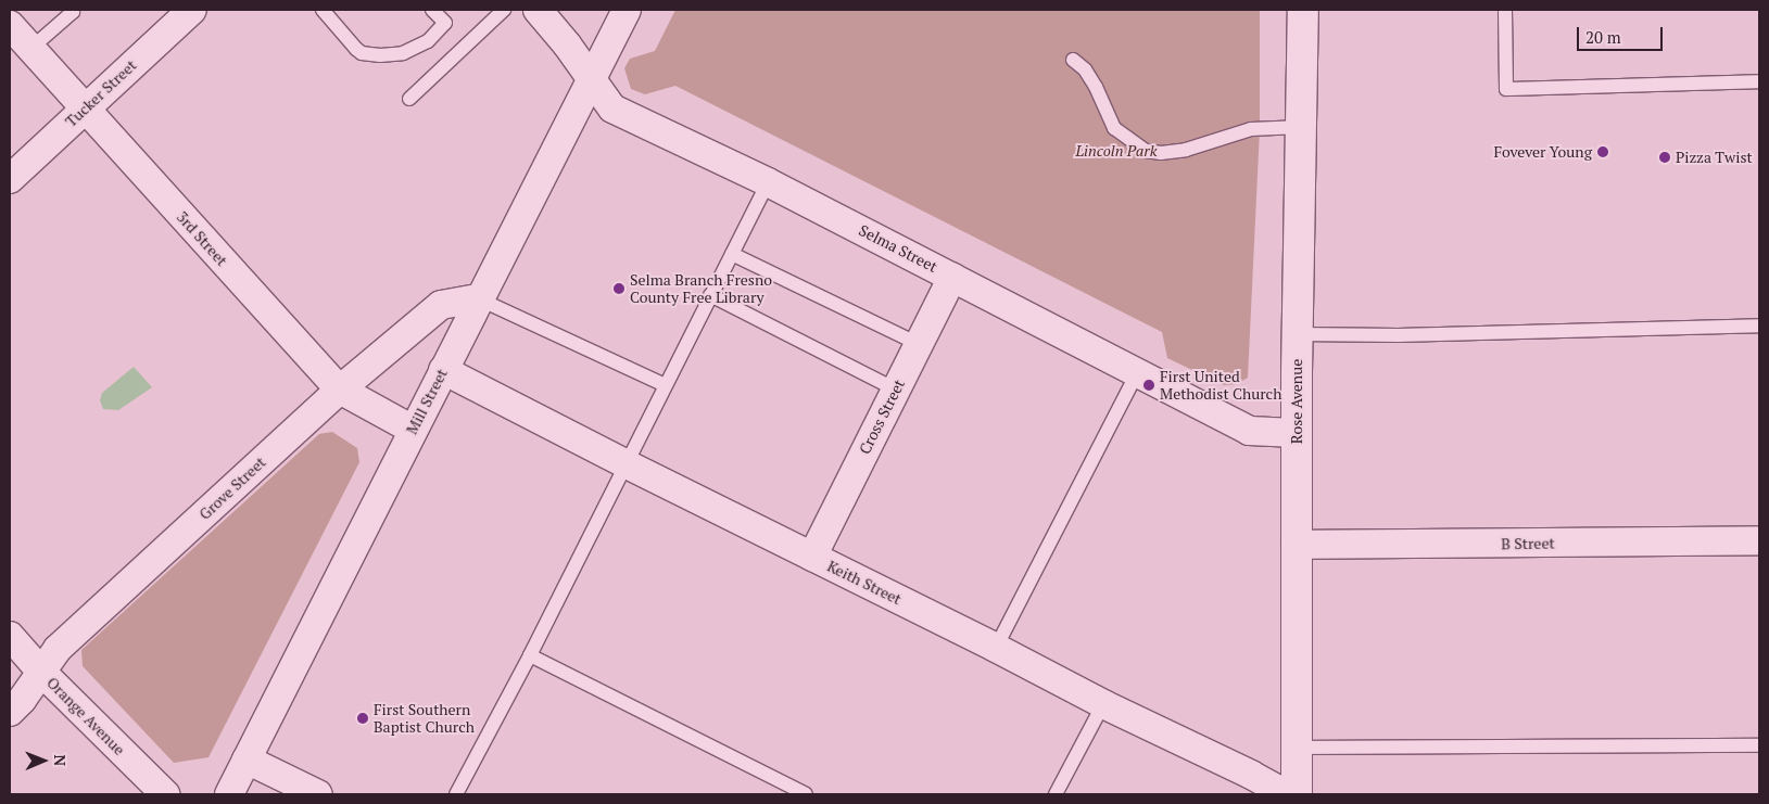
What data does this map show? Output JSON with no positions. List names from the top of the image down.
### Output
{
  "streets": {
    "street": [
      "Tucker Street",
      "3rd Street",
      "Selma Street",
      "Mill Street",
      "Rose Avenue",
      "Cross Street",
      "Grove Street",
      "B Street",
      "Keith Street",
      "Orange Avenue"
    ]
  },
  "crossings": [
    ["Tucker Street", "3rd Street"],
    ["3rd Street", "Mill Street"],
    ["3rd Street", "Grove Street"],
    ["Selma Street", "Mill Street"],
    ["Selma Street", "Rose Avenue"],
    ["Selma Street", "Cross Street"],
    ["Mill Street", "Grove Street"],
    ["Mill Street", "Keith Street"],
    ["Rose Avenue", "B Street"],
    ["Cross Street", "Keith Street"],
    ["Grove Street", "Orange Avenue"]
  ],
  "parks": ["Lincoln Park"],
  "places": [
    "Fovever Young",
    "Pizza Twist",
    "Selma Branch Fresno County Free Library",
    "First United Methodist Church",
    "First Southern Baptist Church"
  ],
  "scale_bar": "20 m",
  "north": "right"
}
